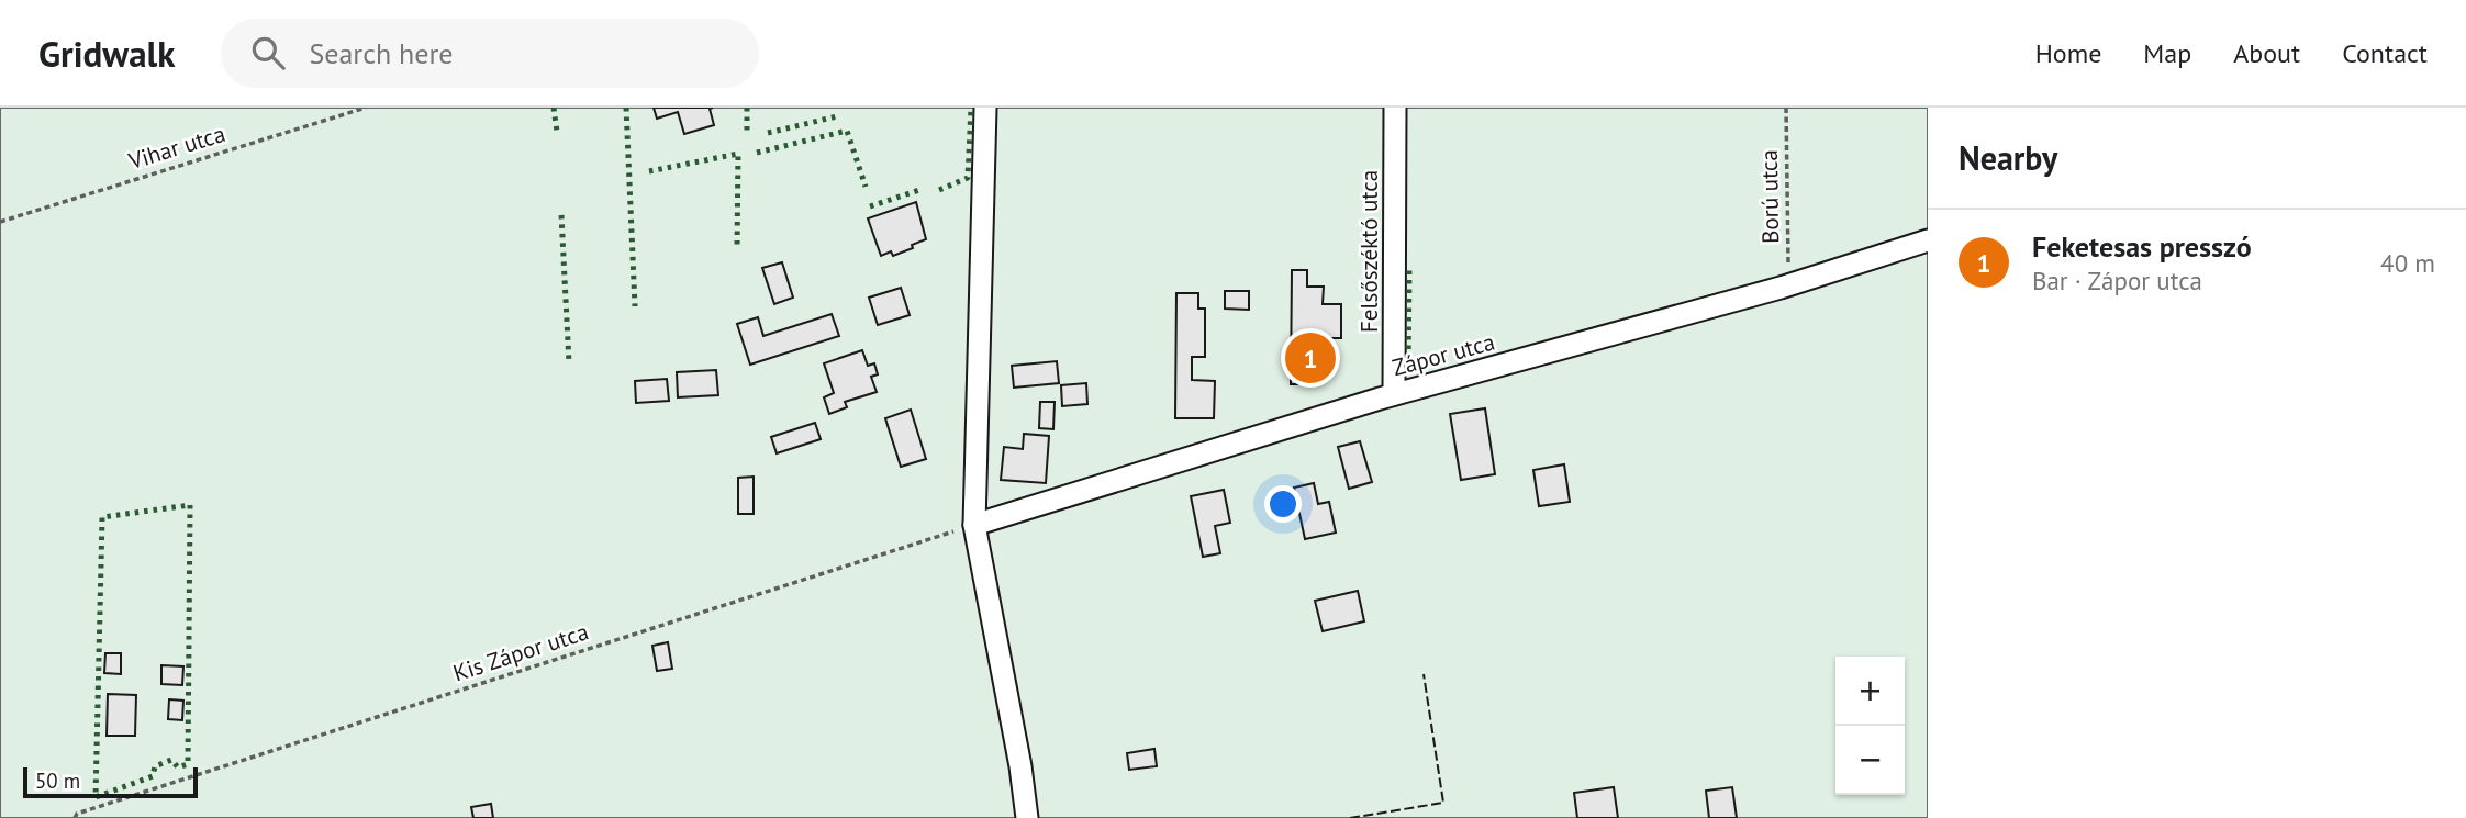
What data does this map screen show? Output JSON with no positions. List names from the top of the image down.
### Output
{
  "streets": {
    "street": ["Felsőszéktó utca", "Zápor utca"],
    "path": ["Vihar utca", "Ború utca", "Kis Zápor utca"]
  },
  "crossings": [
    ["Ború utca", "Zápor utca"],
    ["Felsőszéktó utca", "Zápor utca"],
    ["Zápor utca", "Kis Zápor utca"]
  ],
  "scale_bar": "50 m",
  "page": {
    "header": "Gridwalk",
    "search": "Search here",
    "nav": [
      "Home",
      "Map",
      "About",
      "Contact"
    ],
    "heading": "Nearby",
    "list": [
      {
        "mark": "1",
        "name": "Feketesas presszó",
        "note": "Bar · Zápor utca",
        "value": "40 m"
      }
    ],
    "pins": "1",
    "map_buttons": ["+", "−"],
    "scale": "50 m"
  }
}
